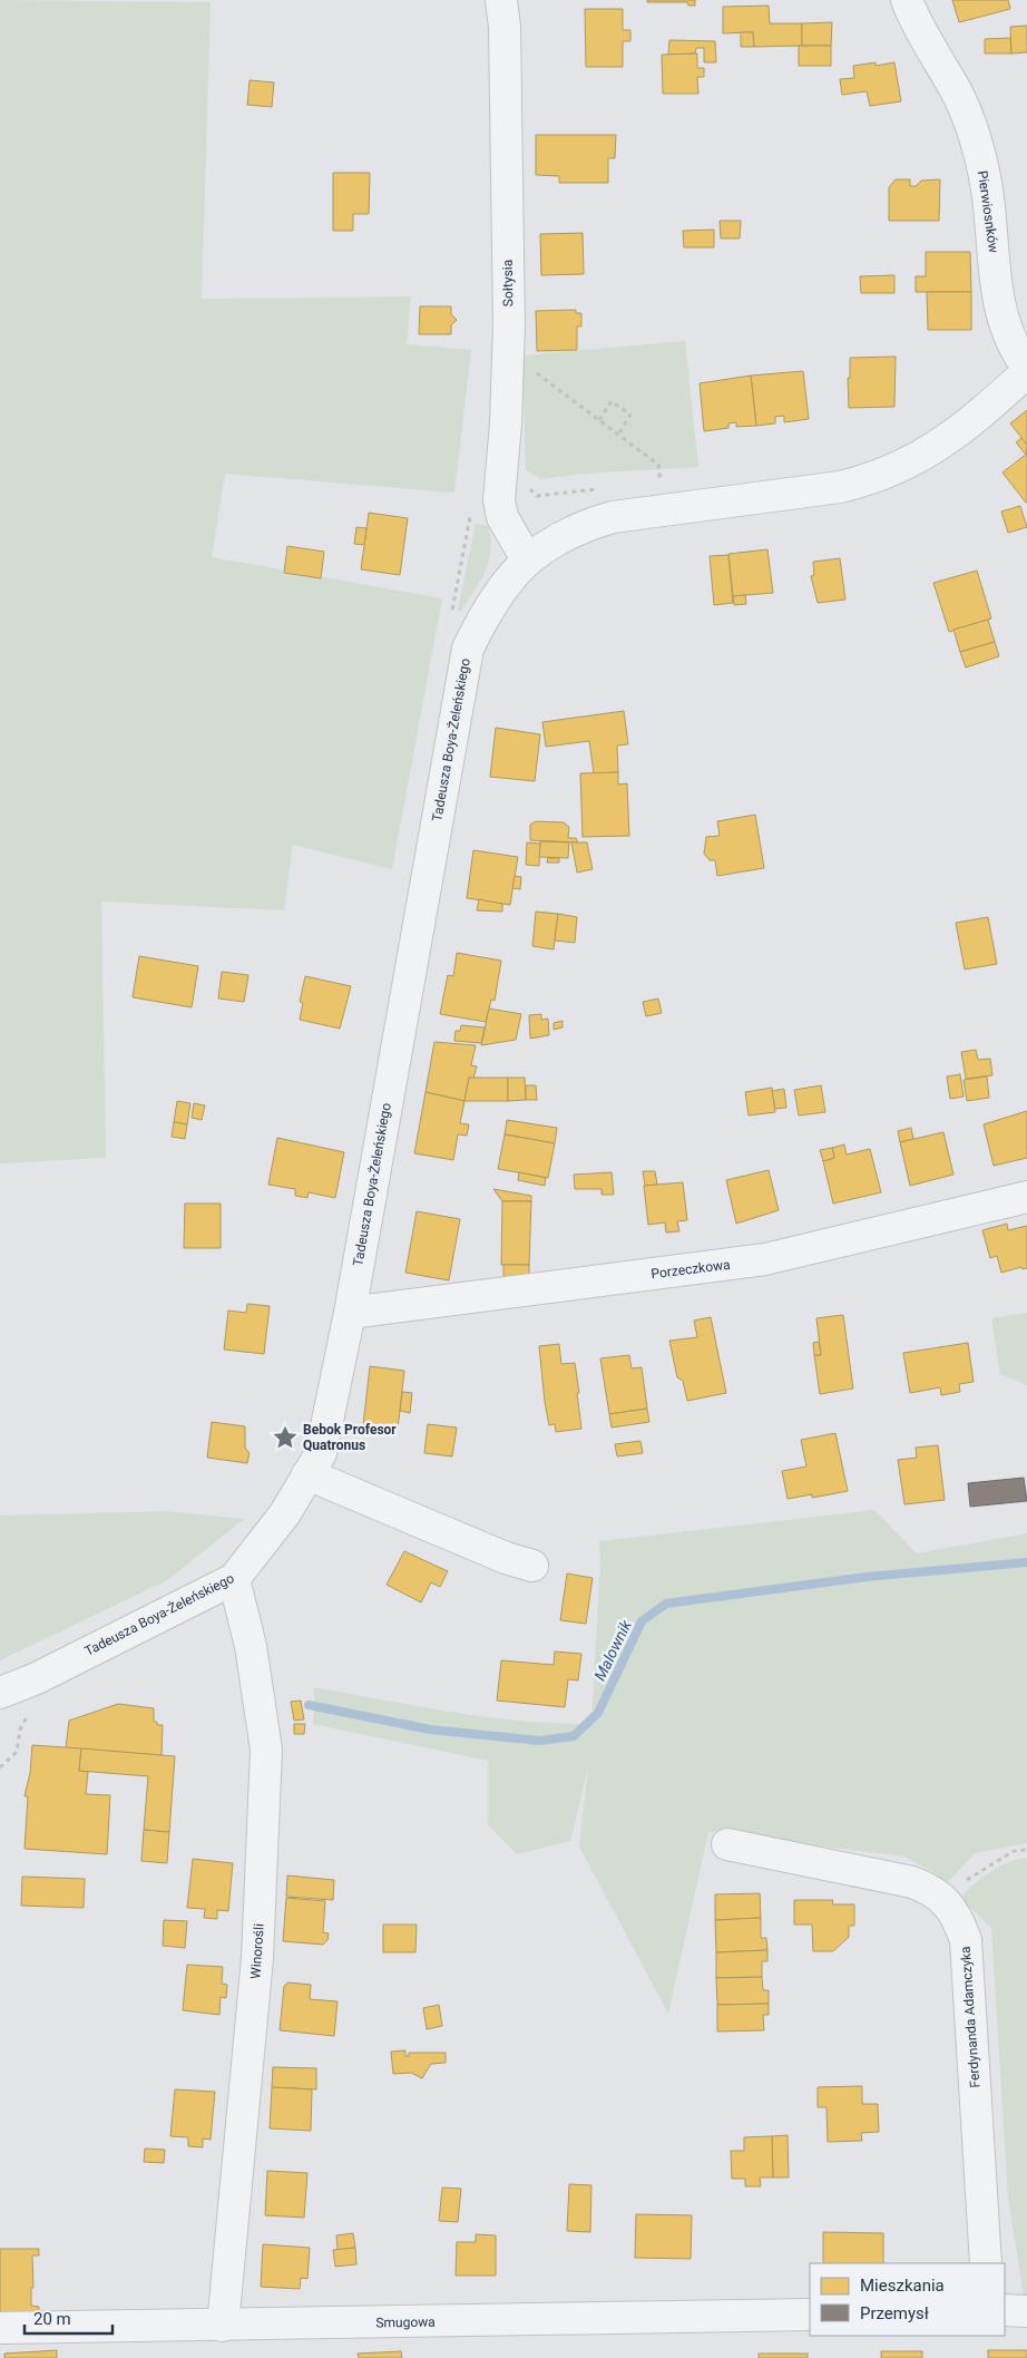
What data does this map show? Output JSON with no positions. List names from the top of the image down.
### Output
{
  "streets": {
    "street": [
      "Pierwiosnków",
      "Sołtysia",
      "Tadeusza Boya-Żeleńskiego",
      "Porzeczkowa",
      "Winorośli",
      "Ferdynanda Adamczyka",
      "Smugowa"
    ]
  },
  "crossings": [
    ["Sołtysia", "Tadeusza Boya-Żeleńskiego"],
    ["Tadeusza Boya-Żeleńskiego", "Porzeczkowa"],
    ["Tadeusza Boya-Żeleńskiego", "Winorośli"],
    ["Winorośli", "Smugowa"]
  ],
  "water": ["Malownik"],
  "places": {
    "place": ["Bebok Profesor Quatronus"]
  },
  "legend": ["Mieszkania", "Przemysł"],
  "scale_bar": "20 m"
}
